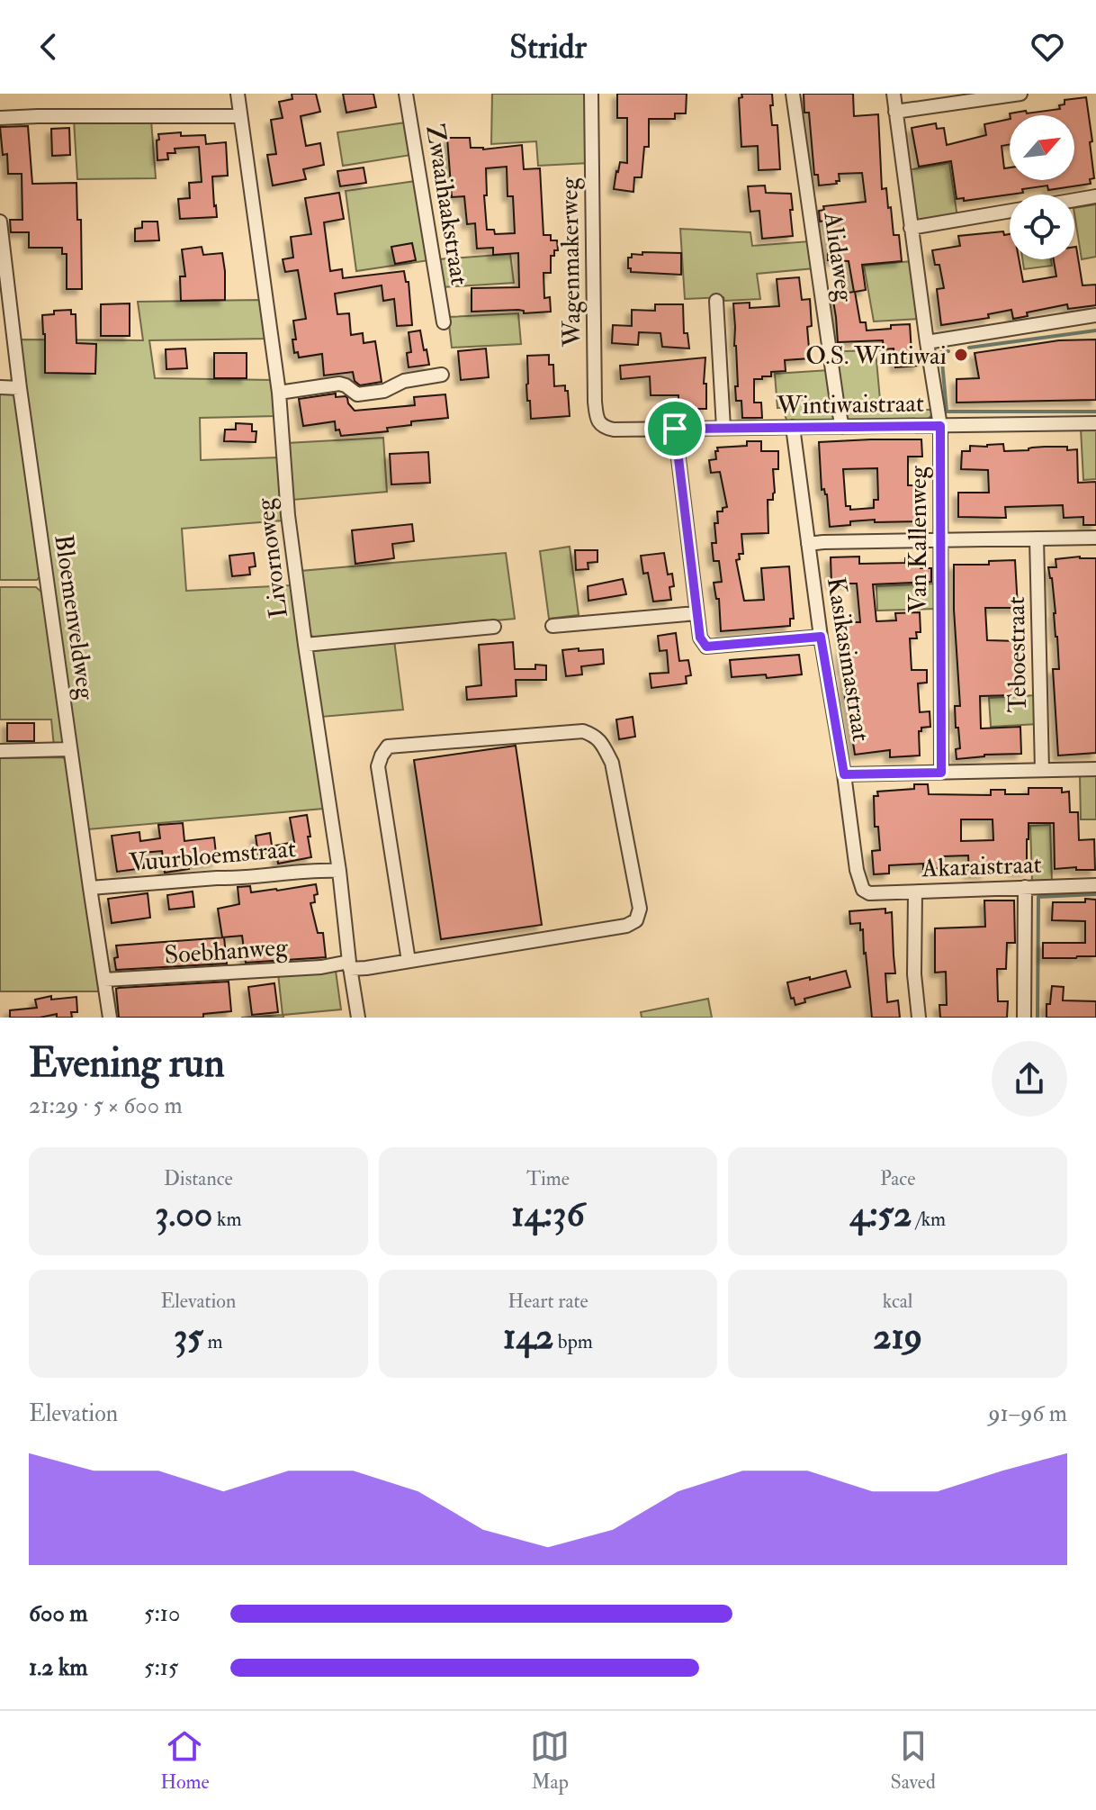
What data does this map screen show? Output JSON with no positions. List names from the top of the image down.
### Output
{
  "streets": {
    "street": [
      "Zwaaihaakstraat",
      "Alidaweg",
      "Wagenmakerweg",
      "Wintiwaistraat",
      "Van Kallenweg",
      "Livornoweg",
      "Bloemenveldweg",
      "Teboestraat",
      "Kasikasimastraat",
      "Vuurbloemstraat",
      "Akaraistraat",
      "Soebhanweg"
    ]
  },
  "crossings": [
    ["Alidaweg", "Wintiwaistraat"],
    ["Wagenmakerweg", "Wintiwaistraat"],
    ["Wintiwaistraat", "Van Kallenweg"],
    ["Wintiwaistraat", "Kasikasimastraat"],
    ["Livornoweg", "Vuurbloemstraat"],
    ["Livornoweg", "Soebhanweg"],
    ["Bloemenveldweg", "Vuurbloemstraat"],
    ["Bloemenveldweg", "Soebhanweg"],
    ["Kasikasimastraat", "Akaraistraat"]
  ],
  "places": ["O.S. Wintiwai"],
  "north": "top right",
  "page": {
    "header": "Stridr",
    "heading": ["Evening run", "21:29 · 5 × 600 m"],
    "stats": [
      ["Distance", "3.00 km"],
      ["Time", "14:36"],
      ["Pace", "4:52 /km"],
      ["Elevation", "35 m"],
      ["Heart rate", "142 bpm"],
      ["kcal", "219"]
    ],
    "chart": ["Elevation", "91–96 m"],
    "list": [
      {
        "name": "600 m",
        "note": "5:10"
      },
      {
        "name": "1.2 km",
        "note": "5:15"
      }
    ],
    "tabs": ["Home", "Map", "Saved"]
  }
}
